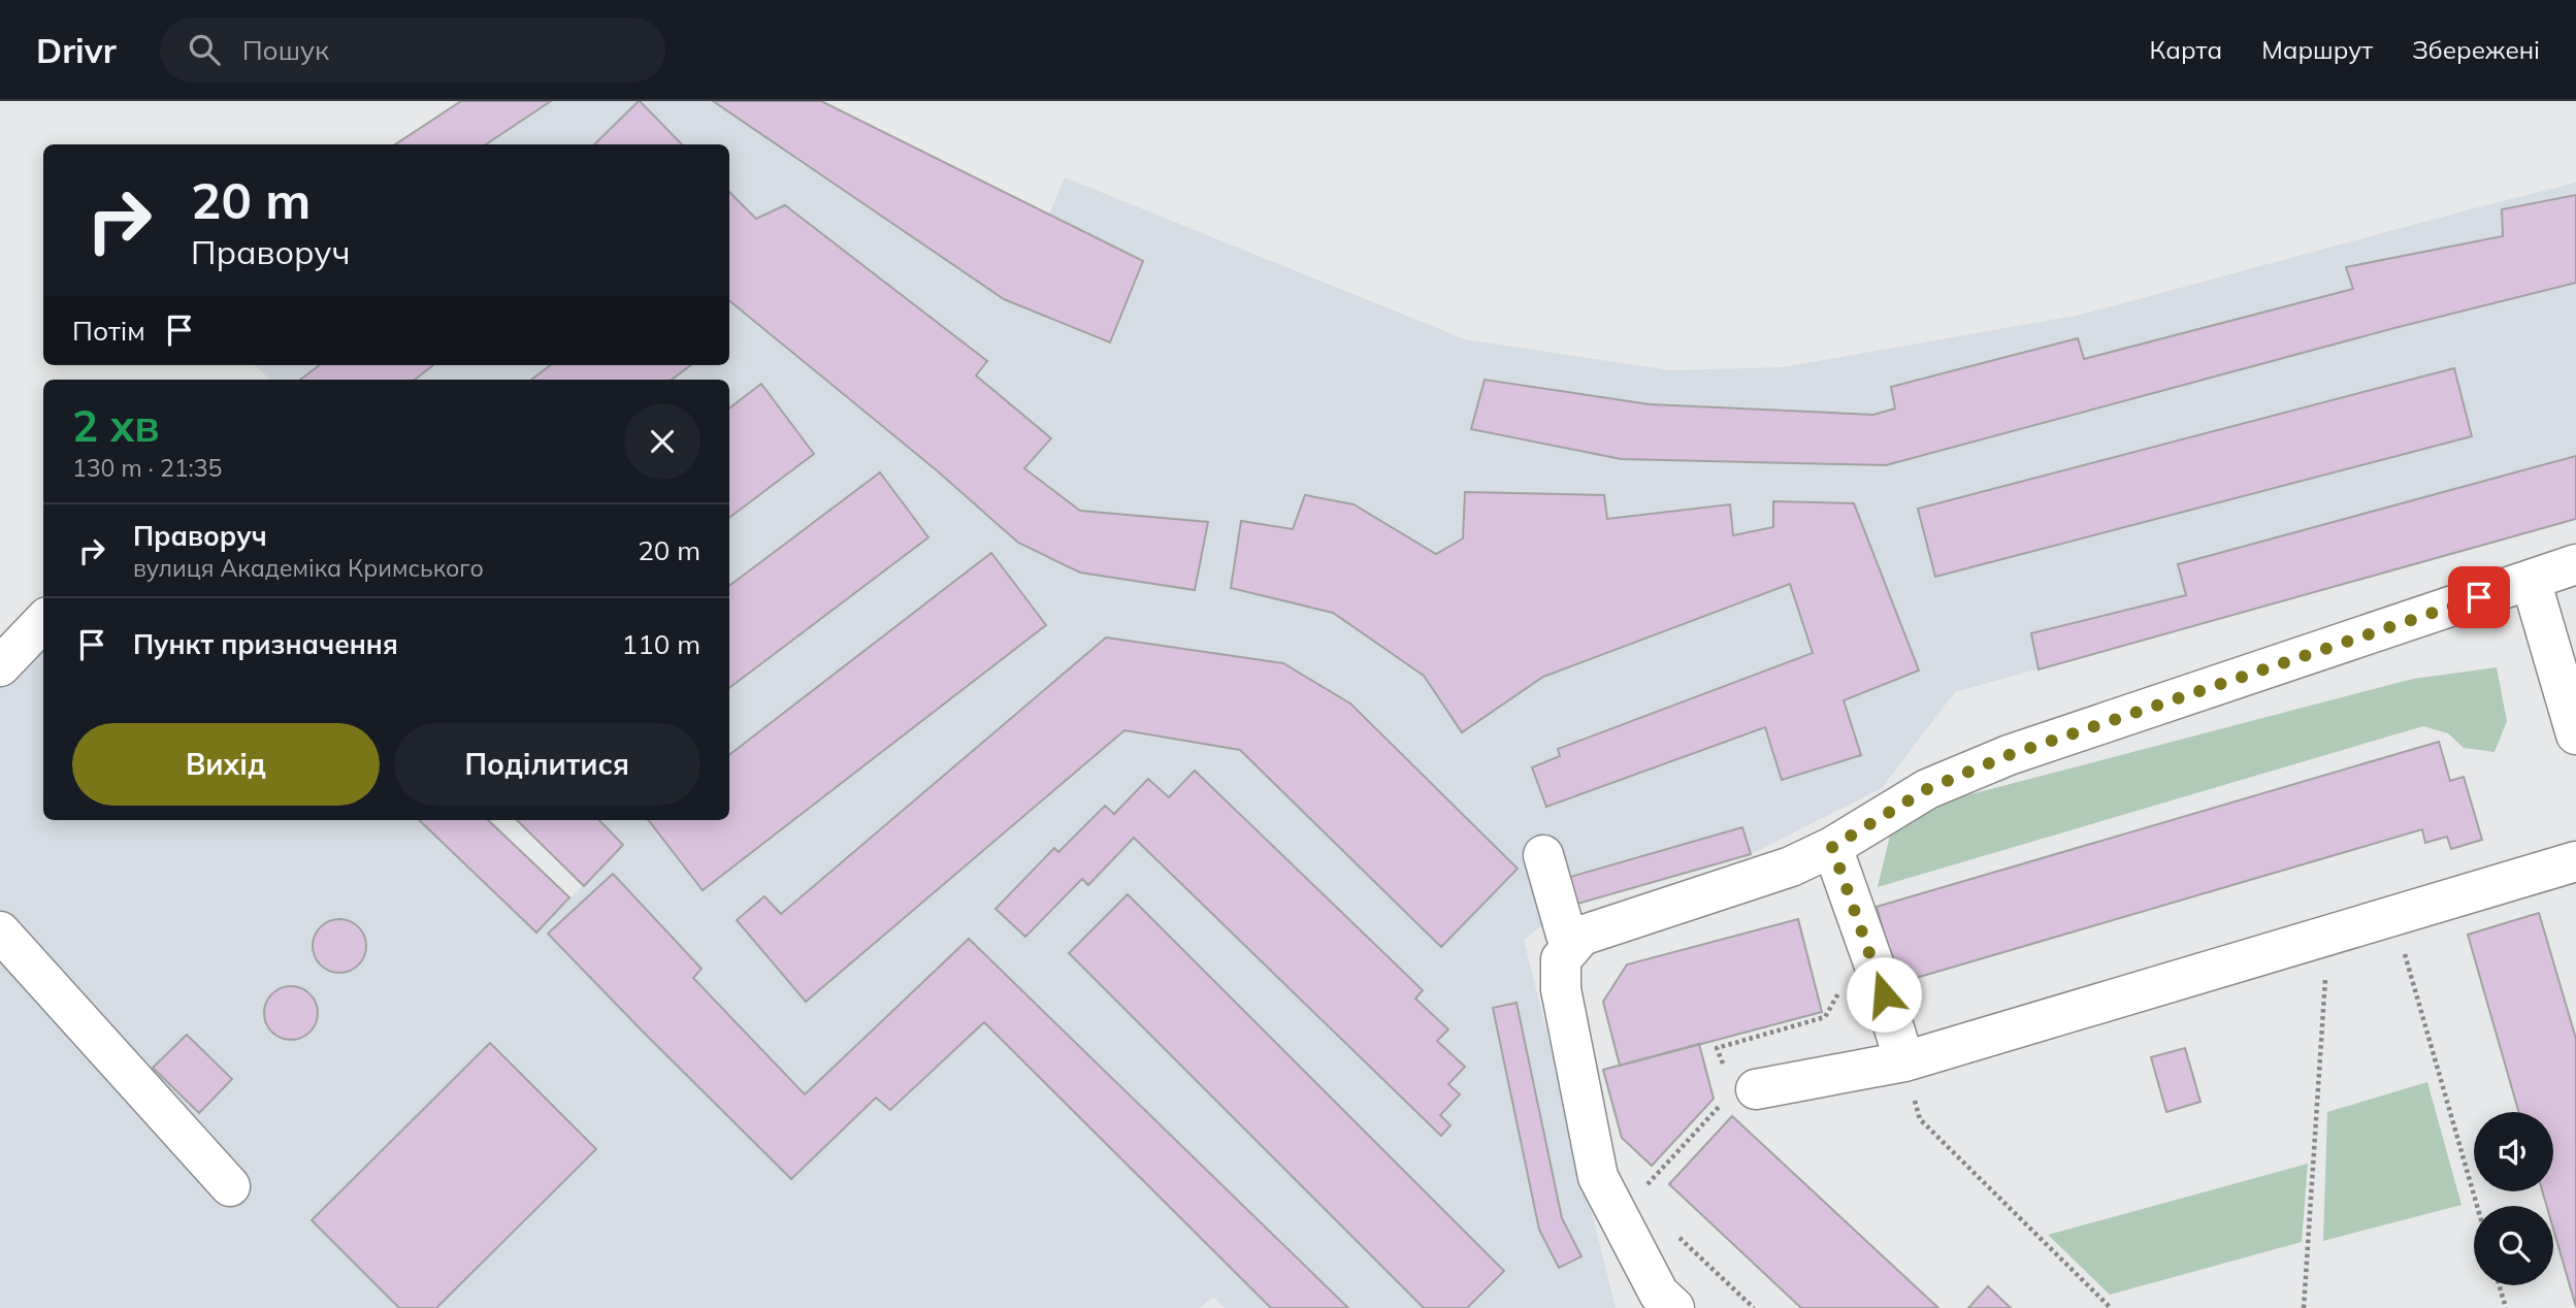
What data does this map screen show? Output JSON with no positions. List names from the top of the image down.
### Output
{
  "page": {
    "header": "Drivr",
    "search": "Пошук",
    "nav": ["Карта", "Маршрут", "Збережені"],
    "turn": ["20 m", "Праворуч"],
    "then": "Потім",
    "heading": ["2 хв", "130 m · 21:35"],
    "list": [
      {
        "name": "Праворуч",
        "note": "вулиця Академіка Кримського",
        "value": "20 m"
      },
      {
        "name": "Пункт призначення",
        "value": "110 m"
      }
    ],
    "buttons": ["Вихід", "Поділитися"]
  }
}
